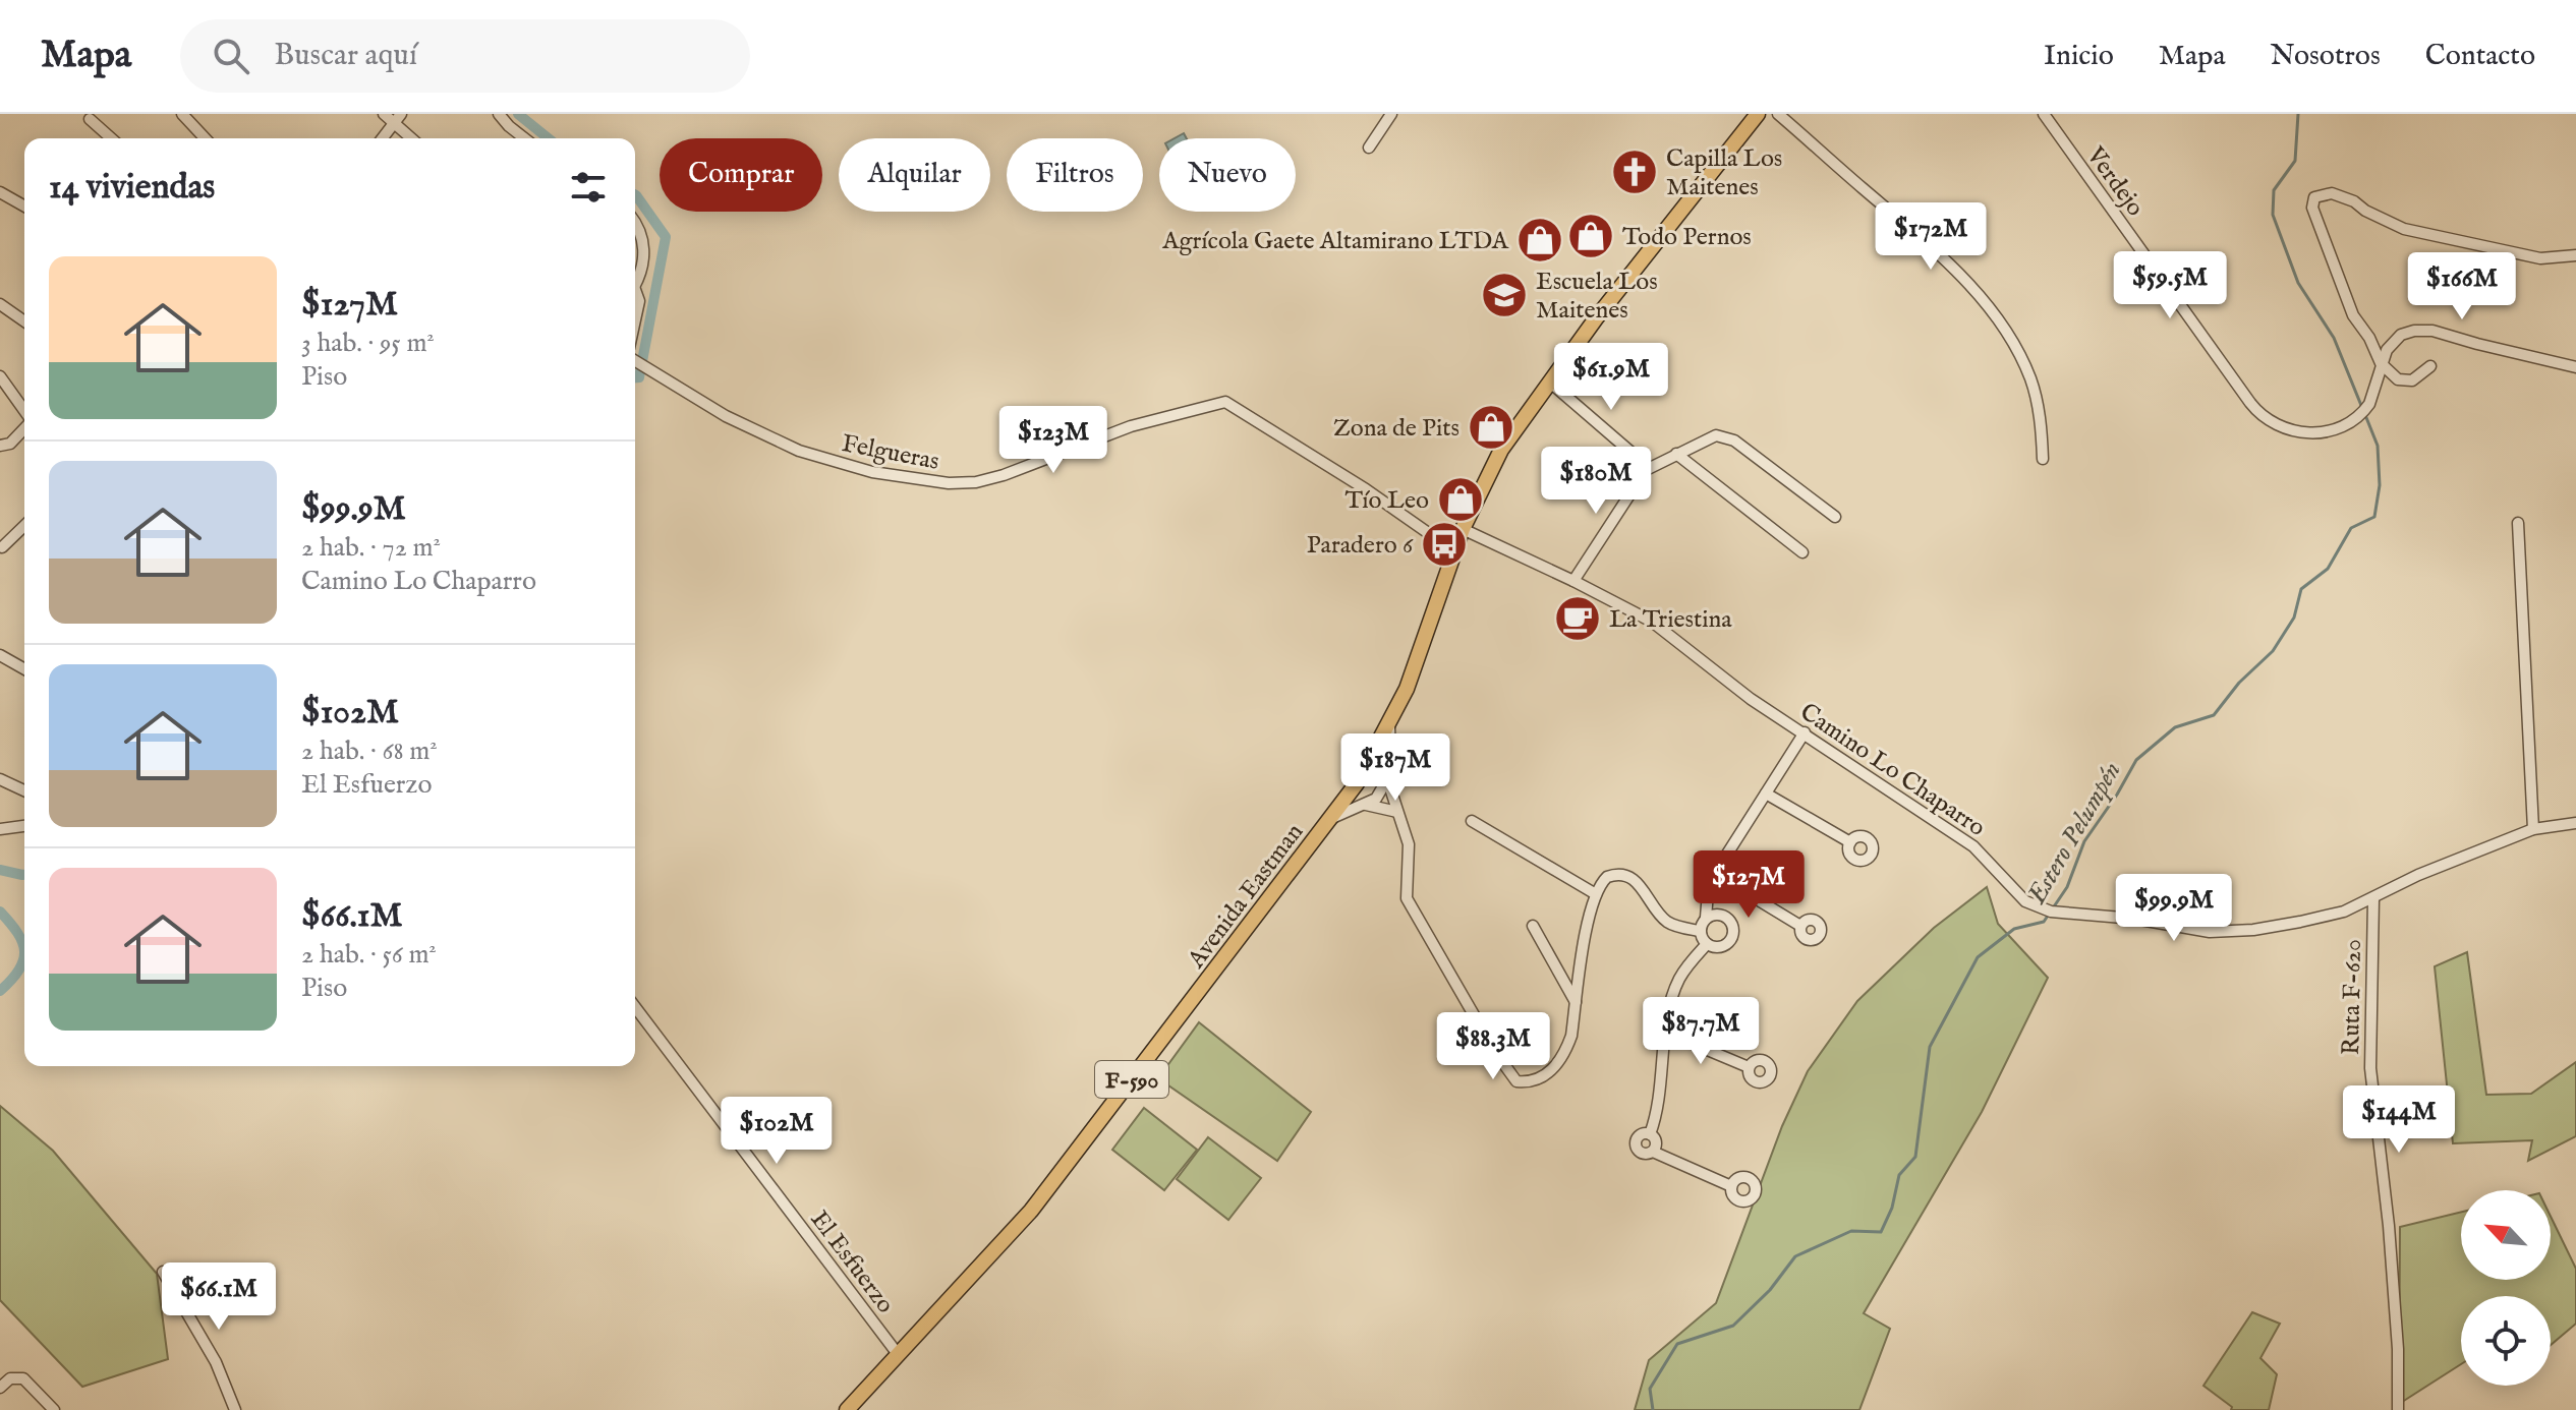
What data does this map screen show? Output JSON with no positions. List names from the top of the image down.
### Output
{
  "streets": {
    "main road": ["Avenida Eastman", "F-590"],
    "street": [
      "Verdejo",
      "Felgueras",
      "Camino Lo Chaparro",
      "Ruta F-620",
      "El Esfuerzo"
    ]
  },
  "crossings": [
    ["Felgueras", "Avenida Eastman"],
    ["Camino Lo Chaparro", "Avenida Eastman"],
    ["Camino Lo Chaparro", "Ruta F-620"],
    ["Avenida Eastman", "El Esfuerzo"]
  ],
  "water": ["Estero Pelumpén"],
  "places": {
    "church": ["Capilla Los Maitenes"],
    "shop": [
      "Todo Pernos",
      "Agrícola Gaete Altamirano LTDA",
      "Zona de Pits",
      "Tío Leo"
    ],
    "school or university": ["Escuela Los Maitenes"],
    "bus stop": ["Paradero 6"],
    "cafe": ["La Triestina"]
  },
  "north": "top left",
  "page": {
    "header": "Mapa",
    "search": "Buscar aquí",
    "nav": [
      "Inicio",
      "Mapa",
      "Nosotros",
      "Contacto"
    ],
    "chip": [
      "Comprar",
      "Alquilar",
      "Filtros",
      "Nuevo"
    ],
    "heading": "14 viviendas",
    "price": [
      "$172M",
      "$59.5M",
      "$166M",
      "$61.9M",
      "$123M",
      "$180M",
      "$187M",
      "$127M",
      "$99.9M",
      "$87.7M",
      "$88.3M",
      "$144M",
      "$102M",
      "$66.1M"
    ],
    "list": [
      {
        "name": "$127M",
        "note": "3 hab. · 95 m² · Piso"
      },
      {
        "name": "$99.9M",
        "note": "2 hab. · 72 m² · Camino Lo Chaparro"
      },
      {
        "name": "$102M",
        "note": "2 hab. · 68 m² · El Esfuerzo"
      },
      {
        "name": "$66.1M",
        "note": "2 hab. · 56 m² · Piso"
      }
    ]
  }
}
